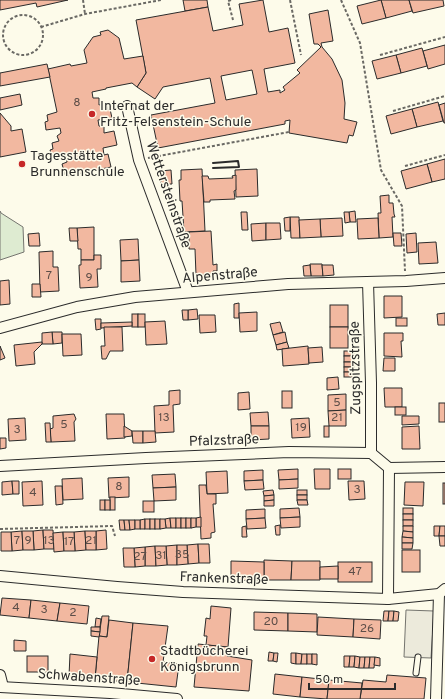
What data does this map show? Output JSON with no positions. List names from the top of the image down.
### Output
{
  "streets": {
    "street": [
      "Wettersteinstraße",
      "Alpenstraße",
      "Zugspitzstraße",
      "Pfalzstraße",
      "Frankenstraße",
      "Schwabenstraße"
    ]
  },
  "crossings": [
    ["Wettersteinstraße", "Alpenstraße"],
    ["Alpenstraße", "Zugspitzstraße"],
    ["Zugspitzstraße", "Pfalzstraße"]
  ],
  "places": ["Internat der Fritz-Felsenstein-Schule", "Tagesstätte Brunnenschule", "Stadtbücherei Königsbrunn"],
  "house_numbers": [
    "8",
    "7",
    "9",
    "5",
    "13",
    "21",
    "5",
    "19",
    "3",
    "8",
    "3",
    "4",
    "7",
    "9",
    "13",
    "21",
    "17",
    "35",
    "31",
    "27",
    "47",
    "4",
    "3",
    "2",
    "20",
    "26"
  ],
  "scale_bar": "50 m"
}
